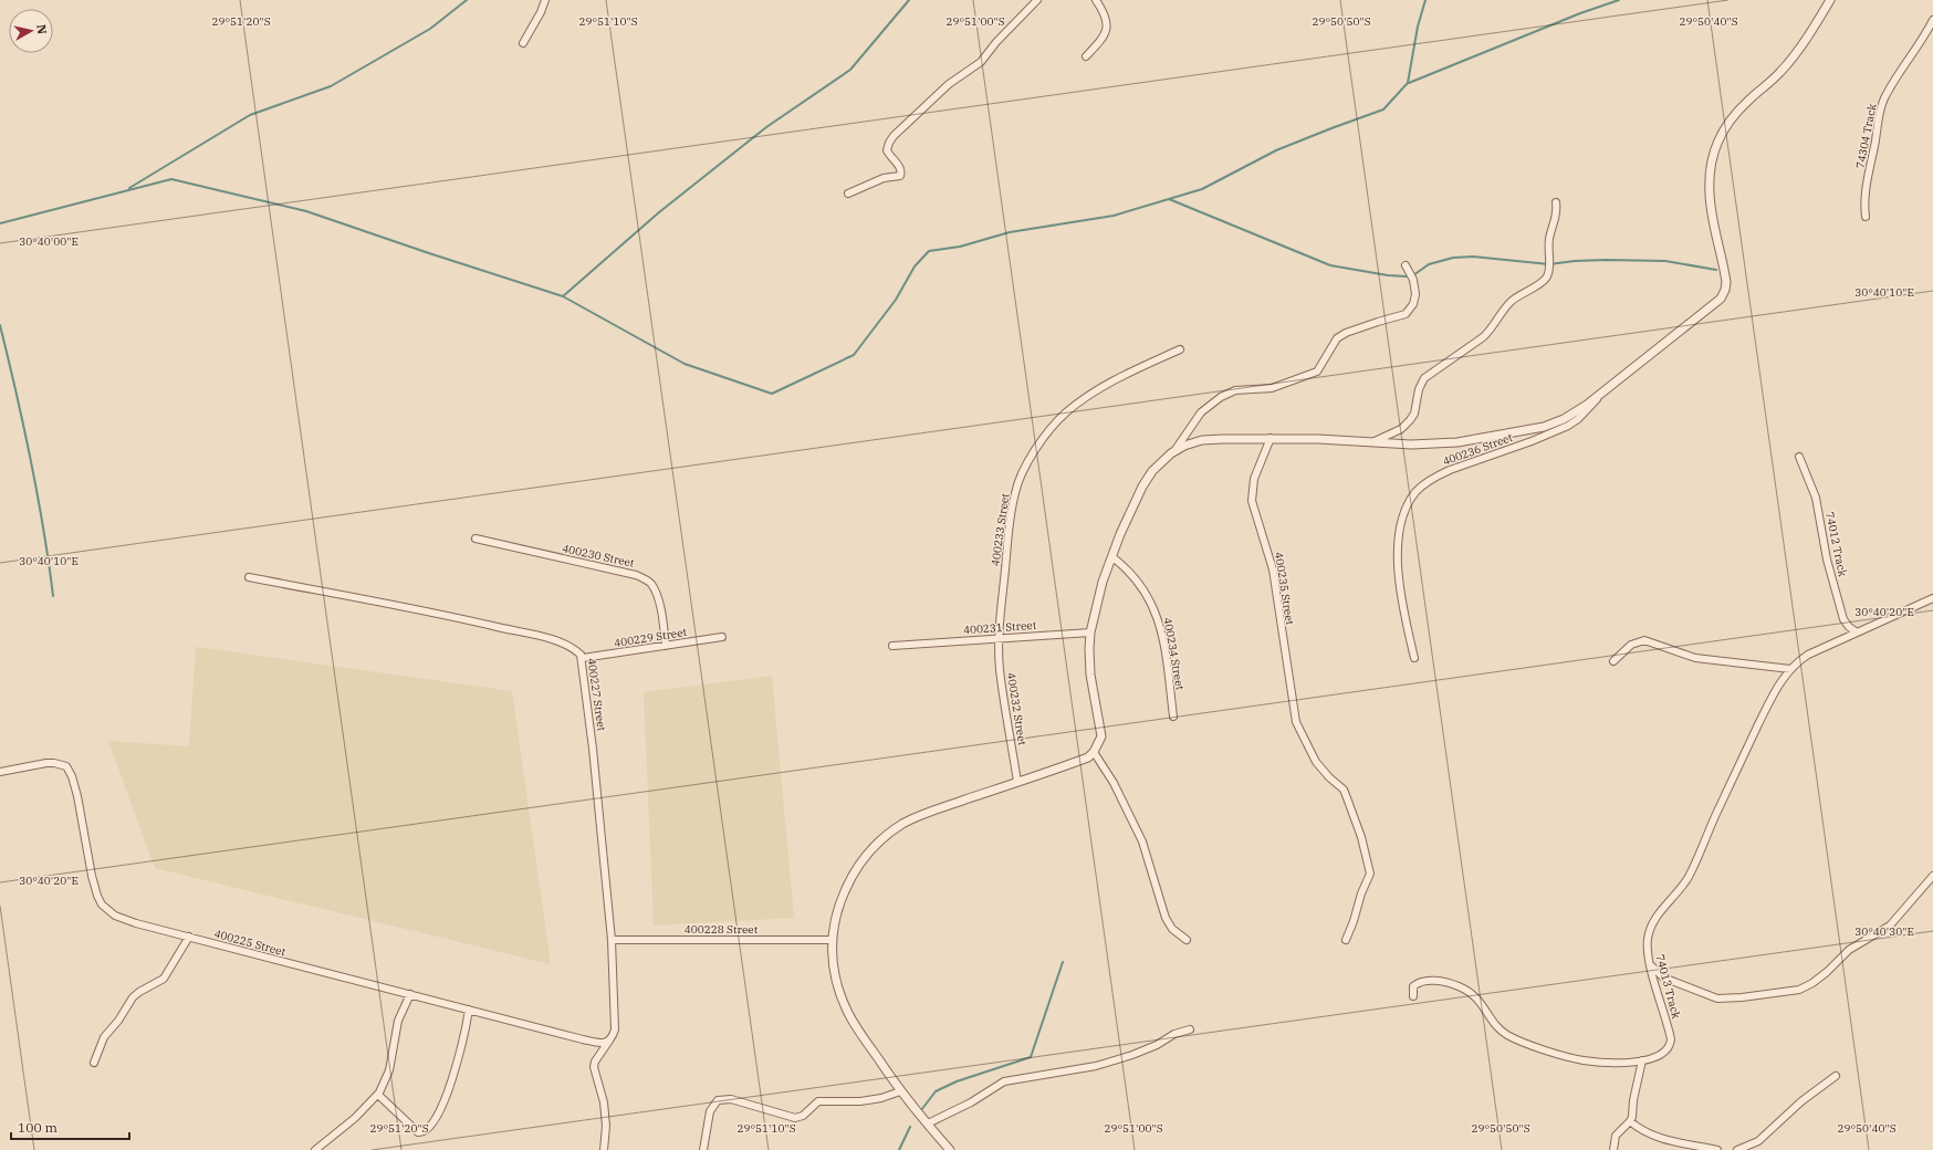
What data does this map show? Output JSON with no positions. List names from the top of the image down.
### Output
{
  "streets": {
    "street": [
      "74304 Track",
      "400236 Street",
      "400233 Street",
      "74012 Track",
      "400230 Street",
      "400235 Street",
      "400231 Street",
      "400229 Street",
      "400234 Street",
      "400227 Street",
      "400232 Street",
      "400228 Street",
      "400225 Street",
      "74013 Track"
    ]
  },
  "crossings": [
    ["400233 Street", "400231 Street"],
    ["400233 Street", "400232 Street"],
    ["74012 Track", "74013 Track"],
    ["400230 Street", "400229 Street"],
    ["400231 Street", "400232 Street"],
    ["400229 Street", "400227 Street"],
    ["400227 Street", "400228 Street"],
    ["400227 Street", "400225 Street"]
  ],
  "scale_bar": "100 m",
  "north": "right",
  "coordinates": [
    "29°51'20\"S",
    "29°51'10\"S",
    "29°51'00\"S",
    "29°50'50\"S",
    "29°50'40\"S",
    "30°40'00\"E",
    "30°40'10\"E",
    "30°40'20\"E",
    "30°40'30\"E"
  ]
}
